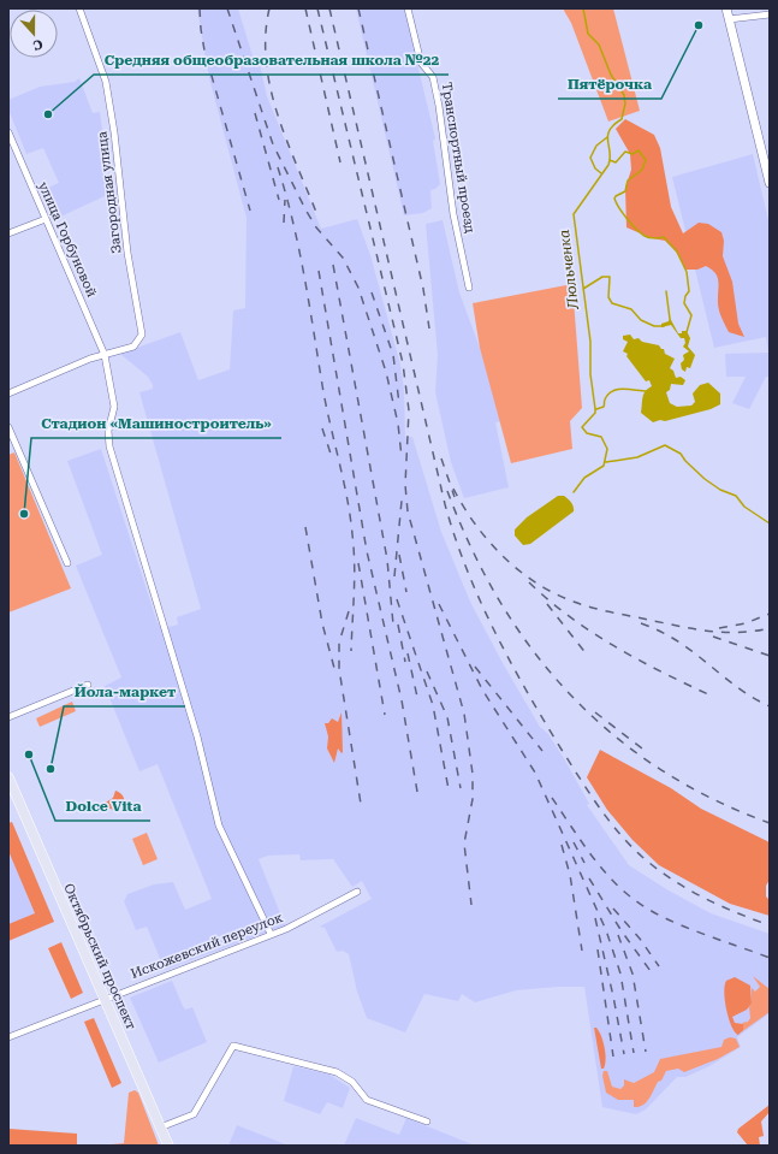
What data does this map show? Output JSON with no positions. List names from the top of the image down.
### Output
{
  "streets": {
    "main road": ["Октябрьский проспект"],
    "street": [
      "Транспортный проезд",
      "Загородная улица",
      "улица Горбуновой",
      "Искожевский переулок"
    ]
  },
  "crossings": [
    ["Загородная улица", "улица Горбуновой"],
    ["улица Горбуновой", "Искожевский переулок"],
    ["Искожевский переулок", "Октябрьский проспект"]
  ],
  "water": ["Люльченка"],
  "places": [
    "Пятёрочка",
    "Средняя общеобразовательная школа №22",
    "Стадион «Машиностроитель»",
    "Dolce Vita",
    "Йола-маркет"
  ],
  "north": "bottom"
}
